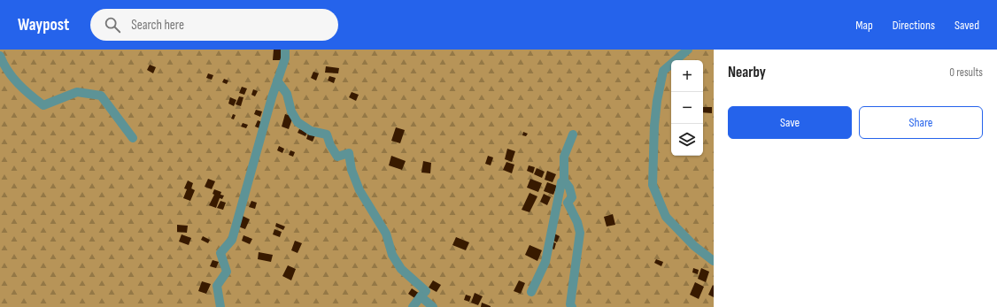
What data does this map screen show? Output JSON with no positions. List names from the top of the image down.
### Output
{
  "page": {
    "header": "Waypost",
    "search": "Search here",
    "nav": ["Map", "Directions", "Saved"],
    "heading": ["Nearby", "0 results"],
    "map_buttons": ["+", "−"],
    "buttons": ["Save", "Share"]
  }
}
